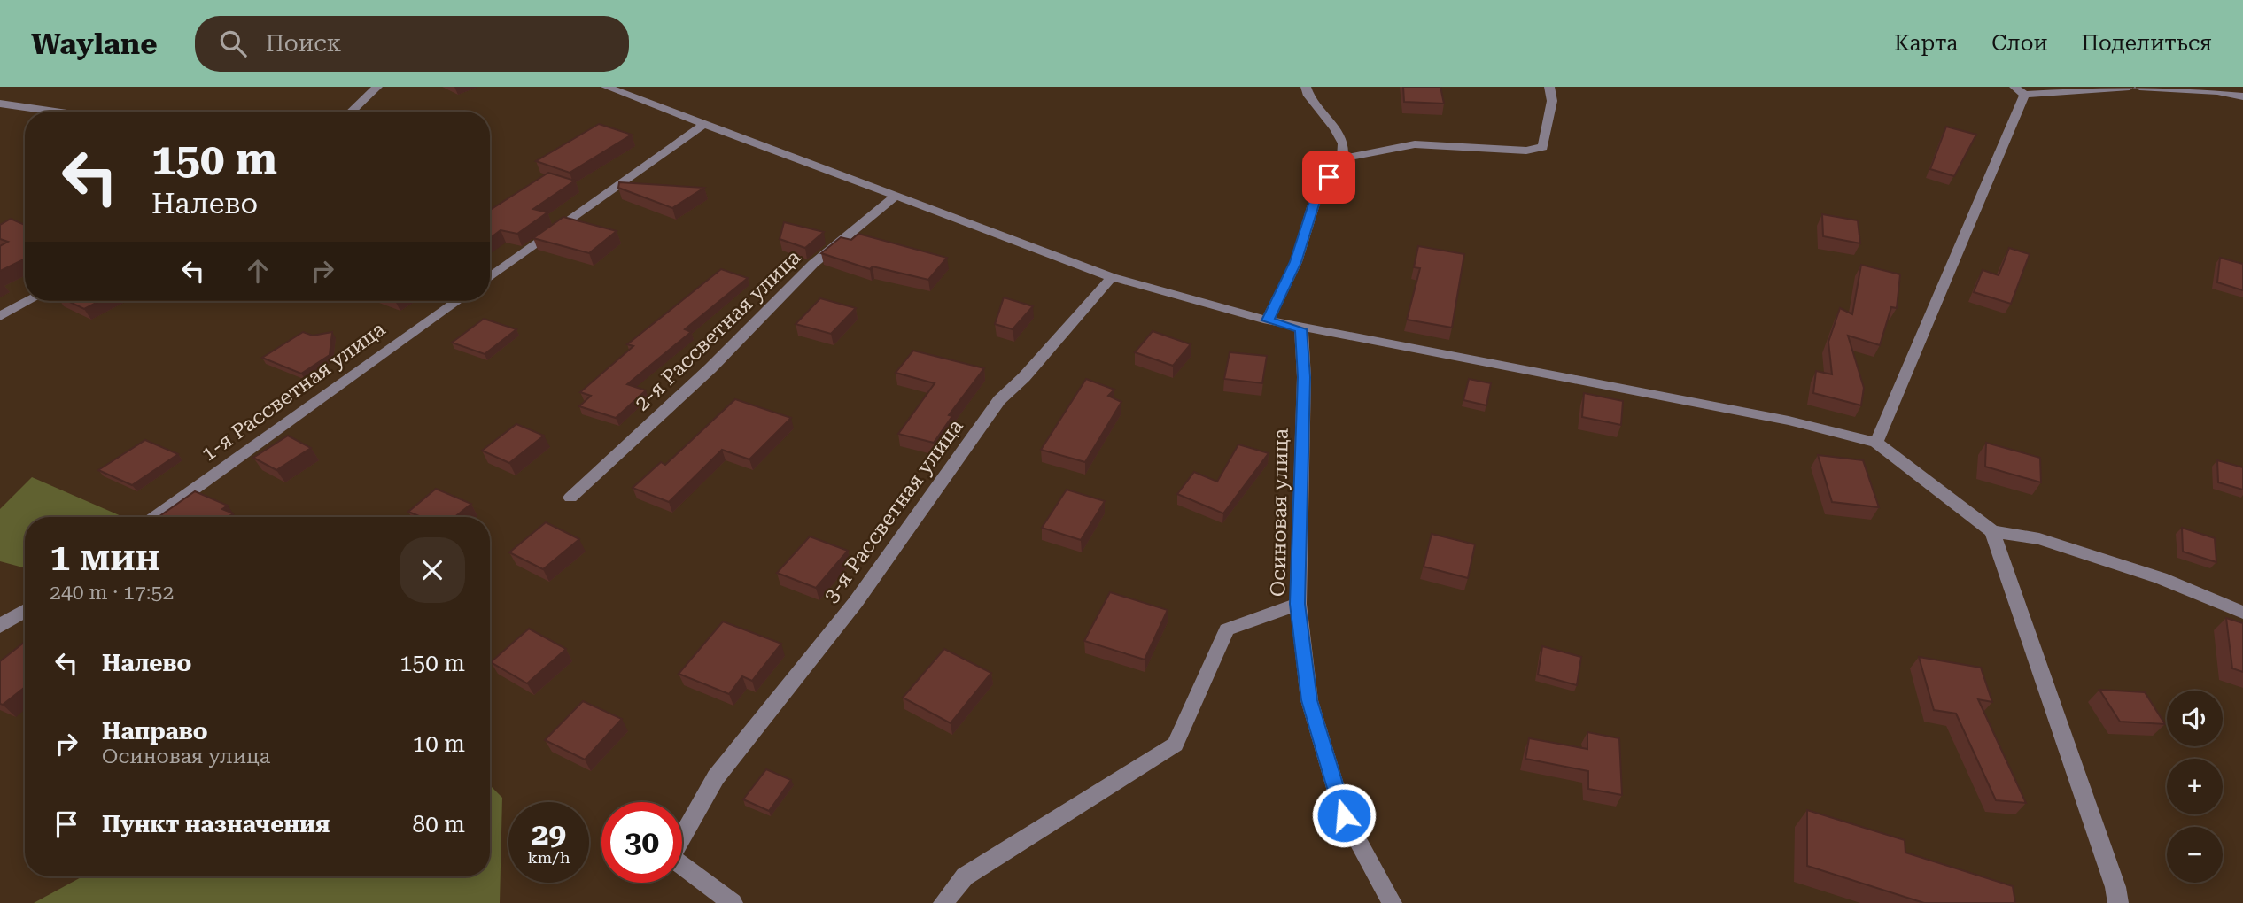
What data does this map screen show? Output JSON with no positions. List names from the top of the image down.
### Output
{
  "streets": {
    "street": [
      "2-я Рассветная улица",
      "1-я Рассветная улица",
      "3-я Рассветная улица",
      "Осиновая улица"
    ]
  },
  "page": {
    "header": "Waylane",
    "search": "Поиск",
    "nav": ["Карта", "Слои", "Поделиться"],
    "turn": ["150 m", "Налево"],
    "heading": ["1 мин", "240 m · 17:52"],
    "list": [
      {
        "name": "Налево",
        "value": "150 m"
      },
      {
        "name": "Направо",
        "note": "Осиновая улица",
        "value": "10 m"
      },
      {
        "name": "Пункт назначения",
        "value": "80 m"
      }
    ],
    "map_buttons": ["+", "−"],
    "speed": "29 km/h",
    "limit": "30"
  }
}
